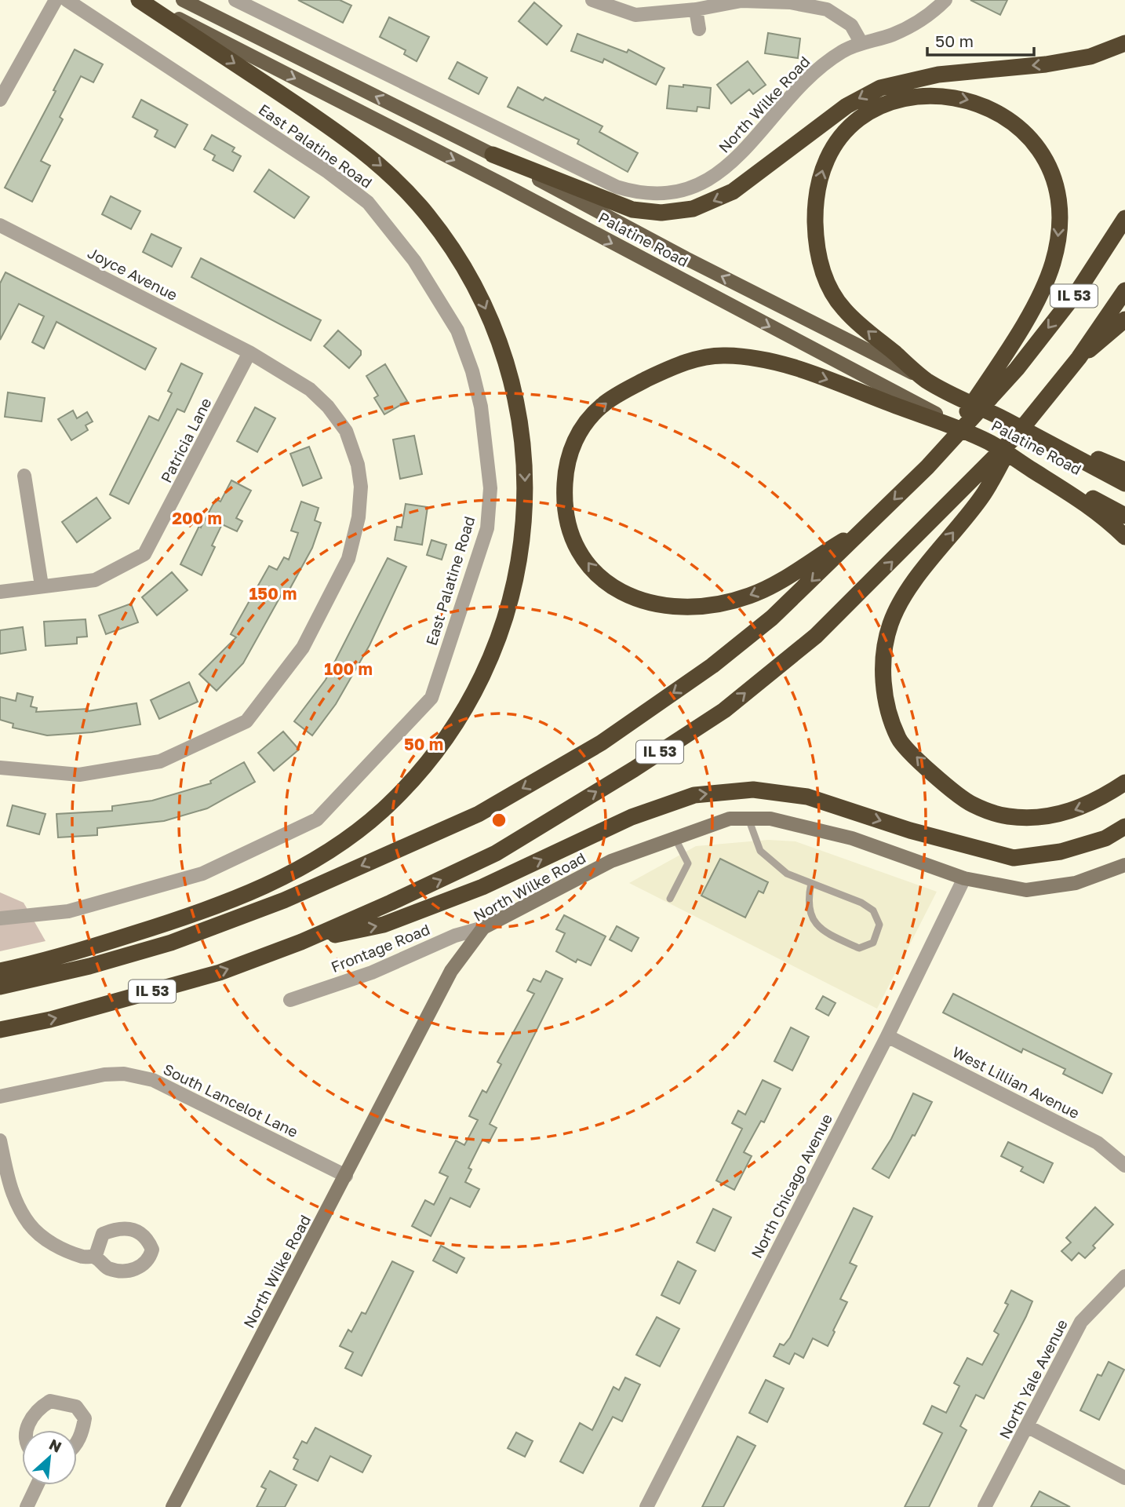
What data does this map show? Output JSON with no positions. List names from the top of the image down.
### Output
{
  "streets": {
    "highway": ["Palatine Road", "IL 53"],
    "street": [
      "North Wilke Road",
      "East Palatine Road",
      "Joyce Avenue",
      "Patricia Lane",
      "Frontage Road",
      "West Lillian Avenue",
      "South Lancelot Lane",
      "North Chicago Avenue",
      "North Yale Avenue"
    ]
  },
  "crossings": [
    ["North Wilke Road", "Frontage Road"],
    ["North Wilke Road", "South Lancelot Lane"],
    ["North Wilke Road", "North Chicago Avenue"],
    ["Joyce Avenue", "Patricia Lane"],
    ["West Lillian Avenue", "North Chicago Avenue"]
  ],
  "scale_bar": "50 m",
  "north": "top right",
  "rings": [
    "200 m",
    "150 m",
    "100 m",
    "50 m"
  ]
}
